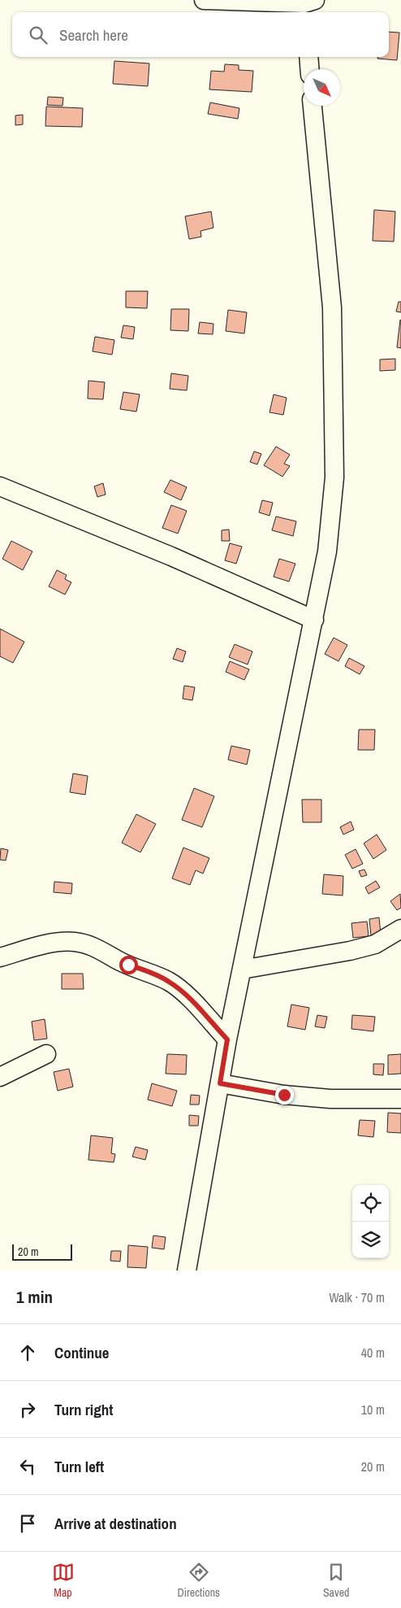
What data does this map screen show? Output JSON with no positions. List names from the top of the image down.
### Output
{
  "scale_bar": "20 m",
  "north": "bottom right",
  "page": {
    "search": "Search here",
    "scale": "20 m",
    "heading": ["1 min", "Walk · 70 m"],
    "list": [
      ["Continue", "40 m"],
      ["Turn right", "10 m"],
      ["Turn left", "20 m"],
      "Arrive at destination"
    ],
    "nav": ["Map", "Directions", "Saved"]
  }
}
